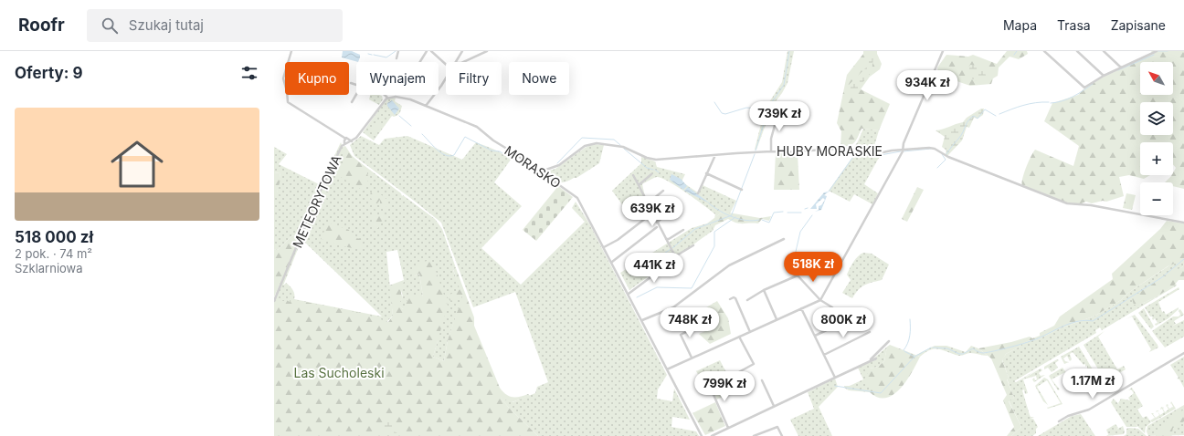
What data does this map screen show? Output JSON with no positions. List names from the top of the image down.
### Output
{
  "streets": {
    "street": ["HUBY MORASKIE", "MORASKO", "METEORYTOWA"]
  },
  "crossings": [
    ["HUBY MORASKIE", "MORASKO"],
    ["MORASKO", "METEORYTOWA"]
  ],
  "parks": ["Las Sucholeski"],
  "north": "top left",
  "page": {
    "header": "Roofr",
    "search": "Szukaj tutaj",
    "nav": ["Mapa", "Trasa", "Zapisane"],
    "heading": "Oferty: 9",
    "map_buttons": ["+", "−"],
    "chip": [
      "Kupno",
      "Wynajem",
      "Filtry",
      "Nowe"
    ],
    "price": [
      "934K zł",
      "739K zł",
      "639K zł",
      "518K zł",
      "441K zł",
      "748K zł",
      "800K zł",
      "1.17M zł",
      "799K zł"
    ],
    "list": [
      {
        "name": "518 000 zł",
        "note": "2 pok. · 74 m² · Szklarniowa"
      }
    ]
  }
}
